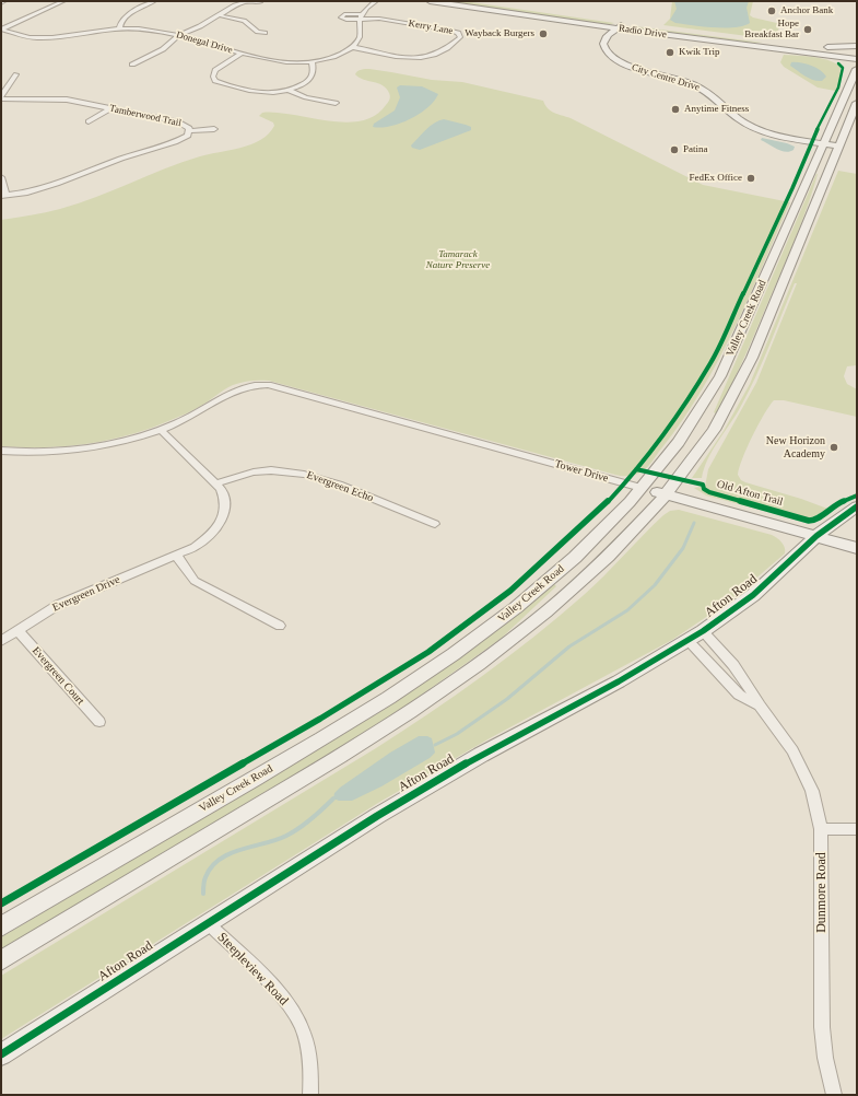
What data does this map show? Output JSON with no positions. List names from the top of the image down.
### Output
{
  "streets": {
    "main road": [
      "Radio Drive",
      "City Centre Drive",
      "Valley Creek Road",
      "Tower Drive",
      "Afton Road"
    ],
    "street": [
      "Kerry Lane",
      "Donegal Drive",
      "Tamberwood Trail",
      "Evergreen Echo",
      "Evergreen Drive",
      "Evergreen Court",
      "Dunmore Road",
      "Steepleview Road"
    ],
    "cycle path": ["Old Afton Trail"]
  },
  "crossings": [
    ["Kerry Lane", "Donegal Drive"],
    ["City Centre Drive", "Valley Creek Road"],
    ["Valley Creek Road", "Tower Drive"],
    ["Tower Drive", "Evergreen Drive"],
    ["Tower Drive", "Afton Road"],
    ["Evergreen Echo", "Evergreen Drive"],
    ["Evergreen Drive", "Evergreen Court"],
    ["Afton Road", "Dunmore Road"],
    ["Afton Road", "Steepleview Road"]
  ],
  "parks": ["Tamarack Nature Preserve"],
  "places": [
    "Anchor Bank",
    "Hope Breakfast Bar",
    "Wayback Burgers",
    "Kwik Trip",
    "Anytime Fitness",
    "Patina",
    "FedEx Office",
    "New Horizon Academy"
  ]
}
